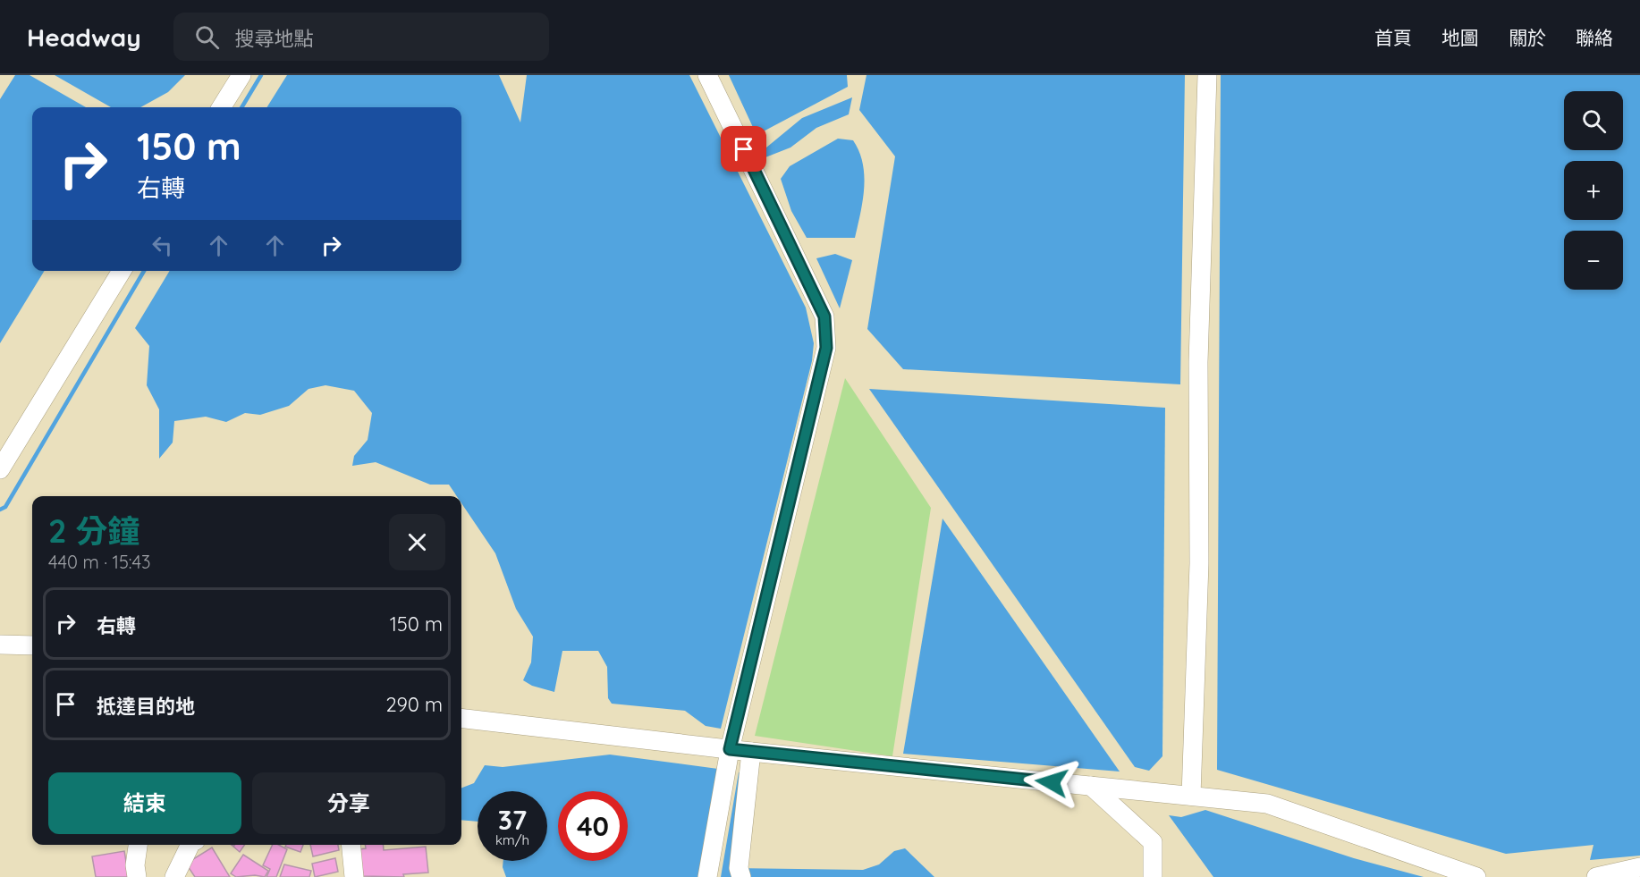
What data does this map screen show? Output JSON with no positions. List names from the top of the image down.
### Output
{
  "page": {
    "header": "Headway",
    "search": "搜尋地點",
    "nav": [
      "首頁",
      "地圖",
      "關於",
      "聯絡"
    ],
    "map_buttons": ["+", "−"],
    "turn": ["150 m", "右轉"],
    "heading": ["2 分鐘", "440 m · 15:43"],
    "list": [
      {
        "name": "右轉",
        "value": "150 m"
      },
      {
        "name": "抵達目的地",
        "value": "290 m"
      }
    ],
    "buttons": ["結束", "分享"],
    "speed": "37 km/h",
    "limit": "40"
  }
}
